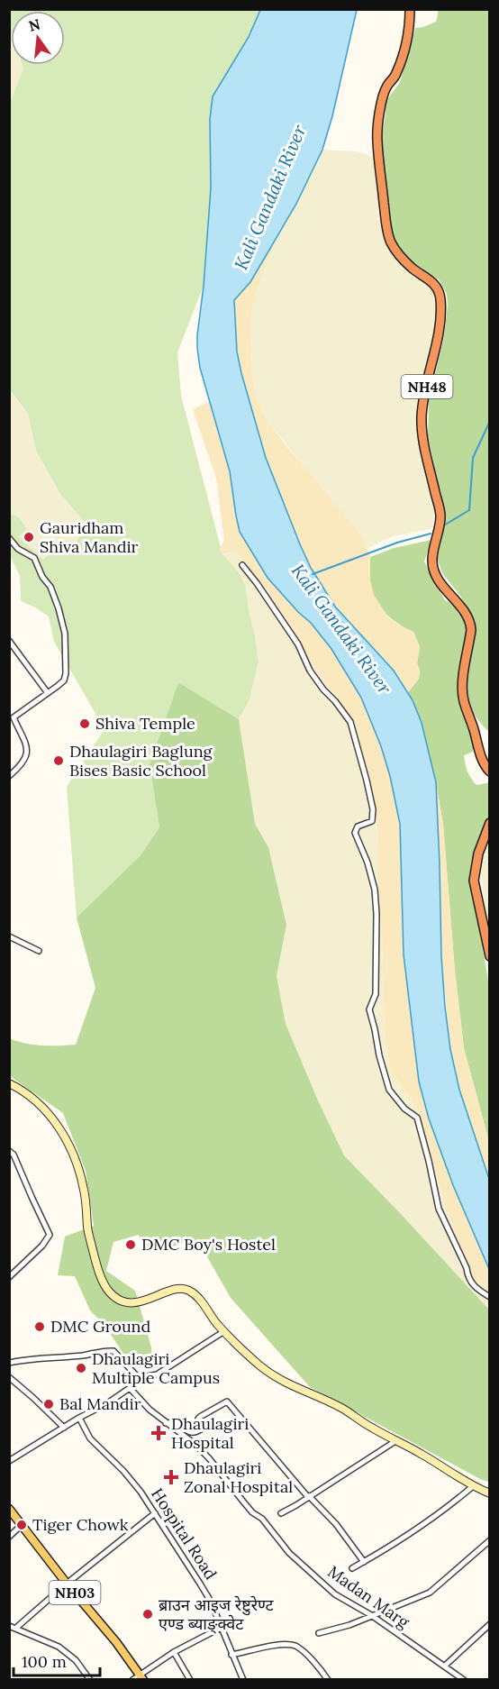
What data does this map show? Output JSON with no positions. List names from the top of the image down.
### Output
{
  "streets": {
    "highway": ["NH48"],
    "main road": ["NH03"],
    "street": ["Hospital Road", "Madan Marg"]
  },
  "water": ["Kali Gandaki River"],
  "places": {
    "other": [
      "Gauridham Shiva Mandir",
      "Shiva Temple",
      "Dhaulagiri Baglung Bises Basic School",
      "DMC Boy's Hostel",
      "DMC Ground",
      "Dhaulagiri Multiple Campus",
      "Bal Mandir",
      "Tiger Chowk",
      "ब्राउन आइज रेष्टुरेण्ट एण्ड ब्याङ्क्वेट"
    ],
    "health": ["Dhaulagiri Hospital", "Dhaulagiri Zonal Hospital"]
  },
  "scale_bar": "100 m",
  "north": "top"
}
